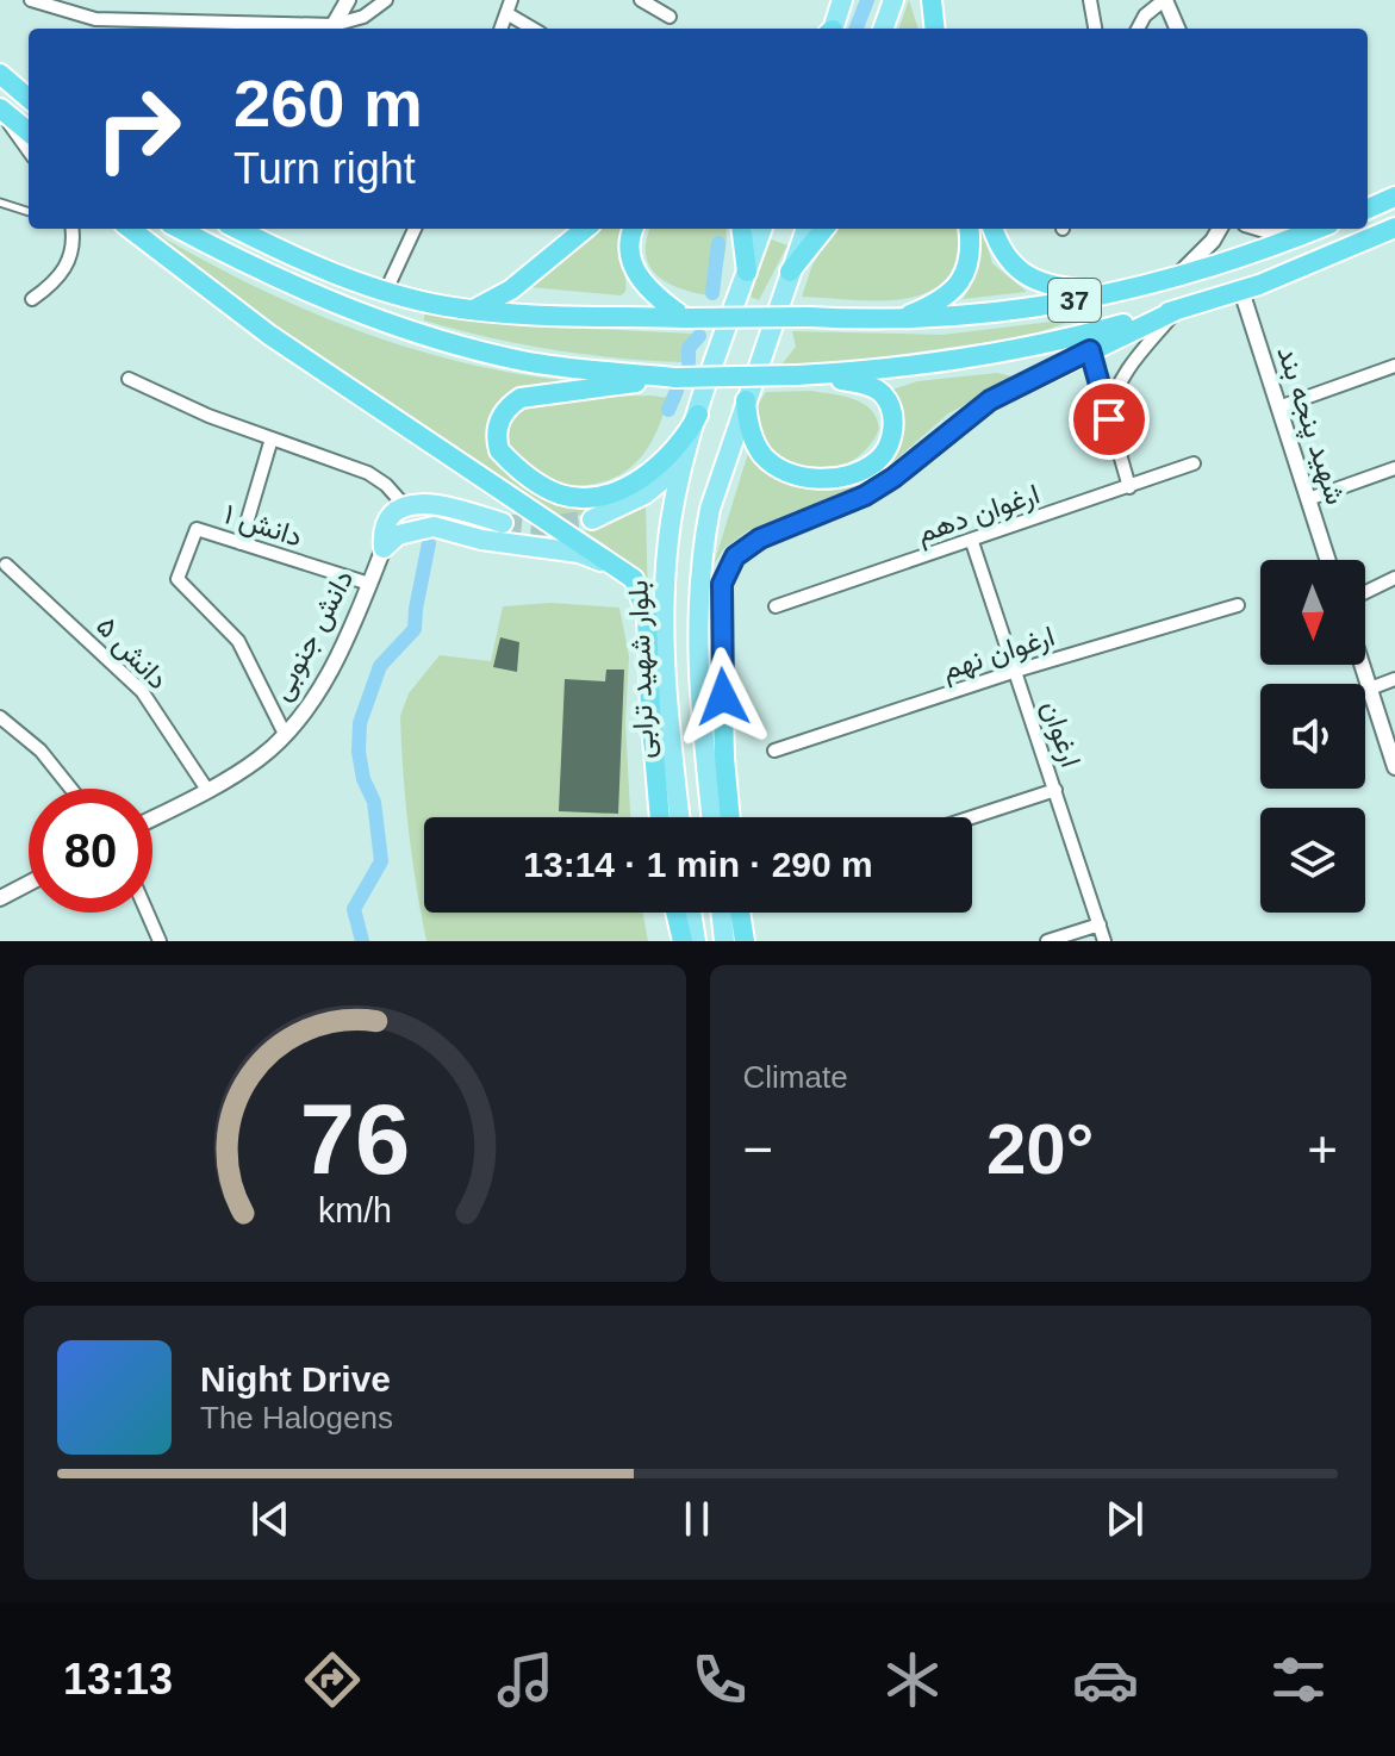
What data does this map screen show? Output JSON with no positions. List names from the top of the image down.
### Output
{
  "streets": {
    "highway": ["37"],
    "main road": ["بلوار شهید ترابی"],
    "street": [
      "شهید پنجه بند",
      "ارغوان دهم",
      "دانش ۱",
      "دانش جنوبی",
      "دانش ۵",
      "ارغوان نهم",
      "ارغوان"
    ]
  },
  "crossings": [
    ["37", "شهید پنجه بند"],
    ["ارغوان دهم", "ارغوان"],
    ["دانش ۱", "دانش جنوبی"],
    ["دانش جنوبی", "دانش ۵"],
    ["ارغوان نهم", "ارغوان"]
  ],
  "north": "bottom",
  "page": {
    "turn": ["260 m", "Turn right"],
    "limit": "80",
    "trip": "13:14 · 1 min · 290 m",
    "tile": "Climate",
    "heat": ["−", "20°", "+"],
    "song": ["Night Drive", "The Halogens"],
    "tabs": "13:13",
    "gauge": ["76", "km/h"]
  }
}
